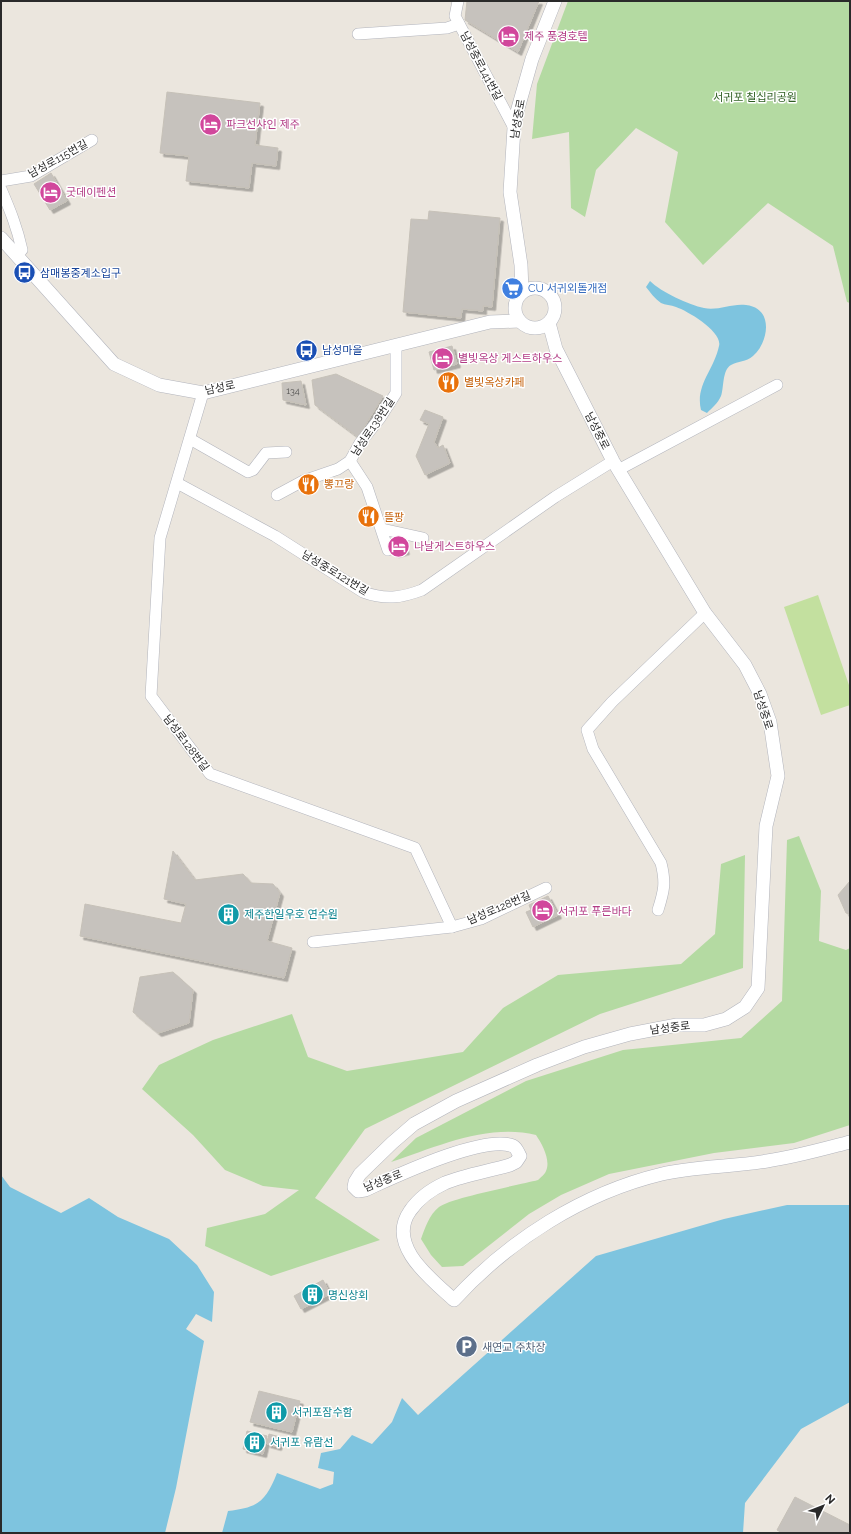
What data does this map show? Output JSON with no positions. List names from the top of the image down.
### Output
{
  "streets": {
    "street": [
      "남성중로141번길",
      "남성중로",
      "남성로115번길",
      "남성로",
      "남성로138번길",
      "남성중로121번길",
      "남성로128번길"
    ]
  },
  "crossings": [
    ["남성중로141번길", "남성중로"],
    ["남성중로", "남성로"],
    ["남성중로", "남성중로121번길"],
    ["남성로", "남성로138번길"],
    ["남성로", "남성로128번길"],
    ["남성중로121번길", "남성로128번길"]
  ],
  "parks": ["서귀포 칠십리공원"],
  "places": {
    "hotel": [
      "제주 풍경호텔",
      "파크선샤인 제주",
      "굿데이펜션",
      "별빛옥상 게스트하우스",
      "나날게스트하우스",
      "서귀포 푸른바다"
    ],
    "bus stop": ["삼매봉중계소입구", "남성마을"],
    "supermarket": ["CU 서귀외돌개점"],
    "restaurant": ["별빛옥상카페", "뽕끄랑", "뜰팡"],
    "building": [
      "제주한일우호 연수원",
      "명신상회",
      "서귀포잠수함",
      "서귀포 유람선"
    ],
    "parking": ["새연교 주차장"]
  },
  "house_numbers": ["134"],
  "north": "top right"
}
